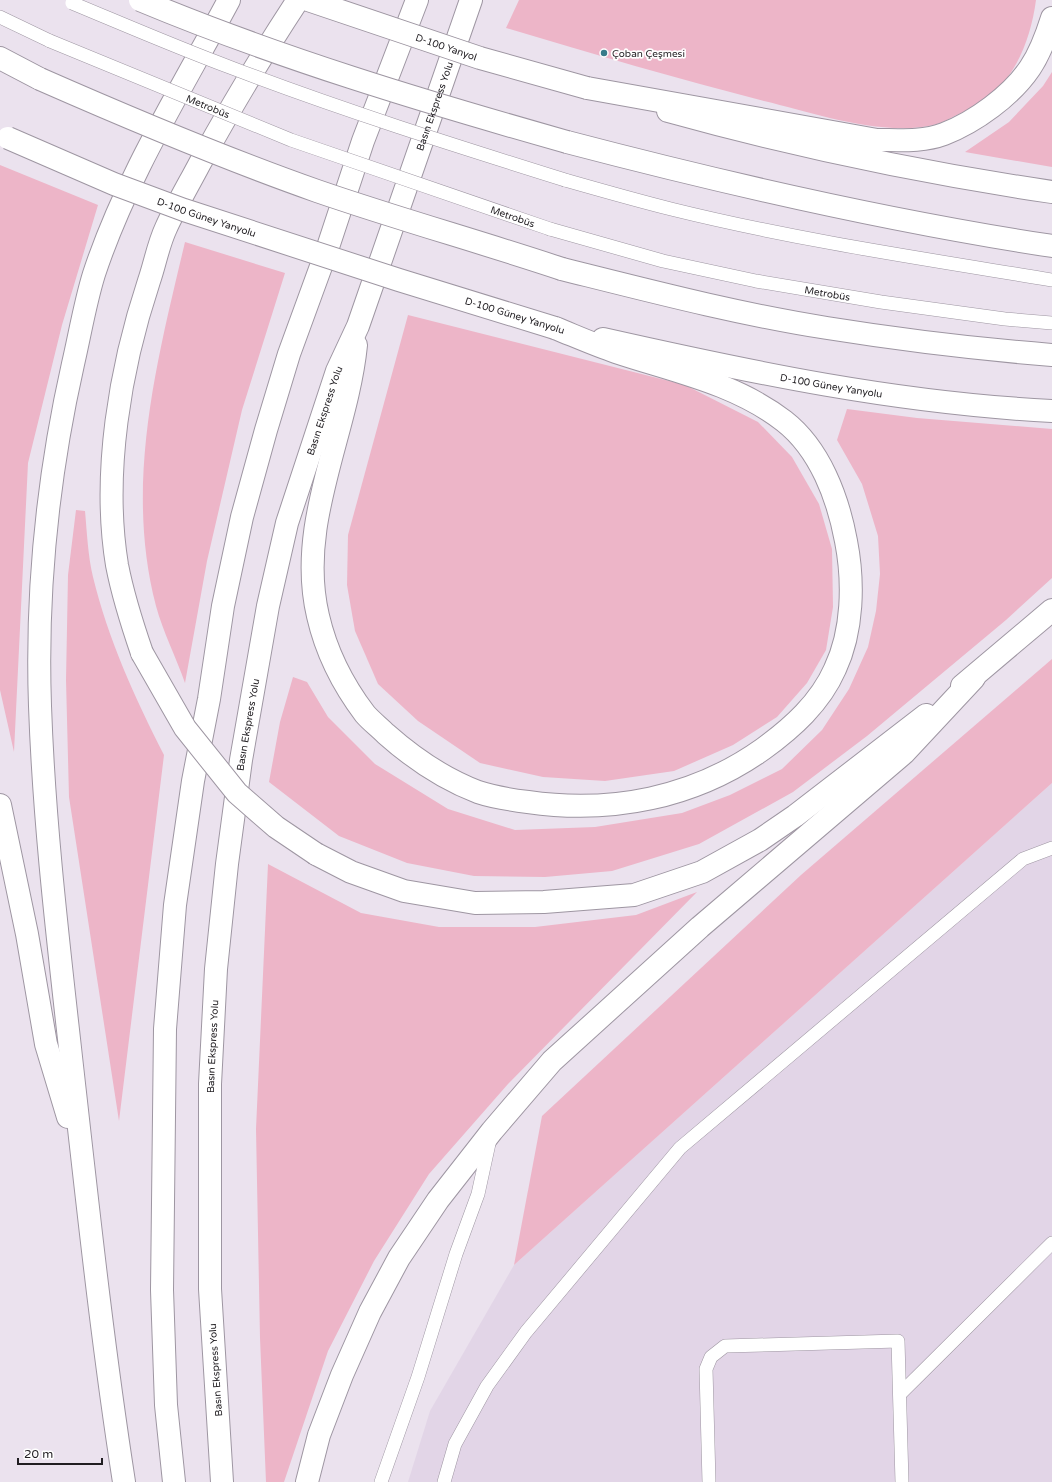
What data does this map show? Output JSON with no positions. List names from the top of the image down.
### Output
{
  "streets": {
    "main road": ["D-100 Yanyol", "Basın Ekspress Yolu", "D-100 Güney Yanyolu"],
    "lane": ["Metrobüs"]
  },
  "places": ["Çoban Çeşmesi"],
  "scale_bar": "20 m"
}
